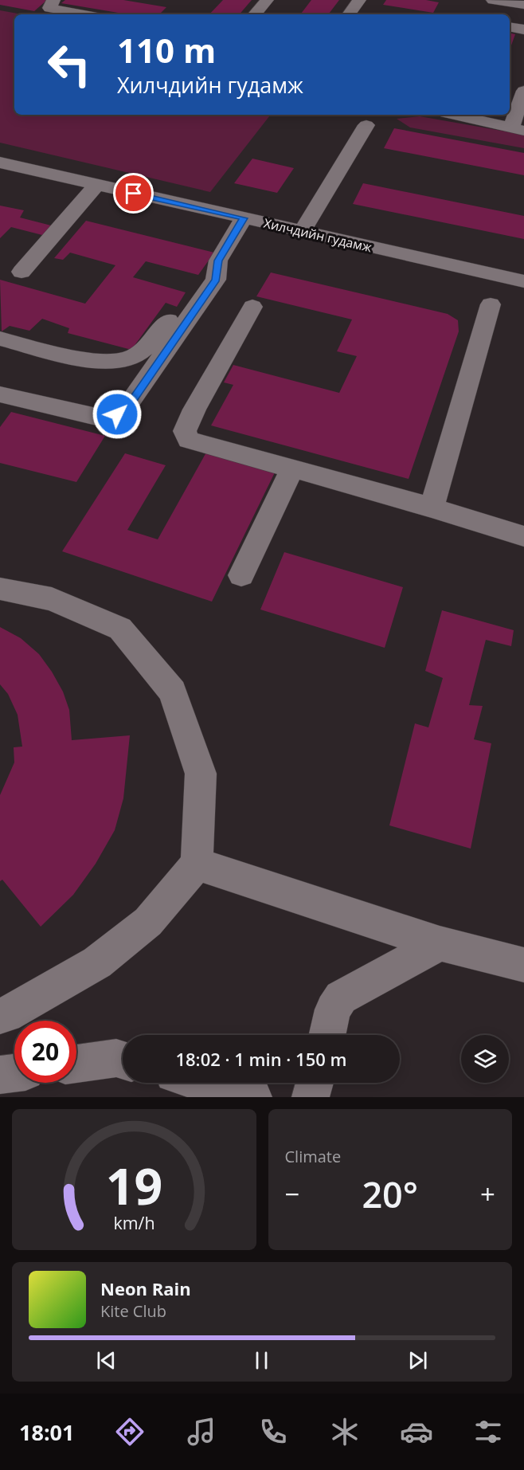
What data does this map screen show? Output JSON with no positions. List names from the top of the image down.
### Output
{
  "streets": {
    "street": ["Хилчдийн гудамж"]
  },
  "page": {
    "turn": ["110 m", "Хилчдийн гудамж"],
    "limit": "20",
    "trip": "18:02 · 1 min · 150 m",
    "tile": "Climate",
    "heat": ["−", "20°", "+"],
    "song": ["Neon Rain", "Kite Club"],
    "tabs": "18:01",
    "gauge": ["19", "km/h"]
  }
}
